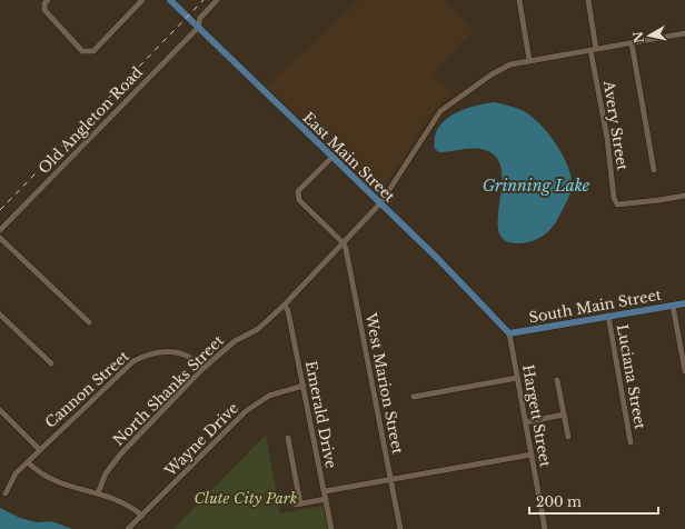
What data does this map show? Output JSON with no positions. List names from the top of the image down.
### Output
{
  "streets": {
    "main road": ["East Main Street", "South Main Street"],
    "street": [
      "Old Angleton Road",
      "Avery Street",
      "Luciana Street",
      "West Marion Street",
      "Cannon Street",
      "North Shanks Street",
      "Emerald Drive",
      "Hargett Street",
      "Wayne Drive"
    ]
  },
  "crossings": [
    ["Old Angleton Road", "East Main Street"],
    ["Avery Street", "North Shanks Street"],
    ["East Main Street", "South Main Street"],
    ["East Main Street", "North Shanks Street"],
    ["East Main Street", "Hargett Street"],
    ["South Main Street", "Luciana Street"],
    ["South Main Street", "Hargett Street"],
    ["West Marion Street", "North Shanks Street"],
    ["Cannon Street", "North Shanks Street"],
    ["North Shanks Street", "Emerald Drive"],
    ["Emerald Drive", "Wayne Drive"]
  ],
  "water": ["Grinning Lake"],
  "parks": ["Clute City Park"],
  "scale_bar": "200 m",
  "north": "left"
}
